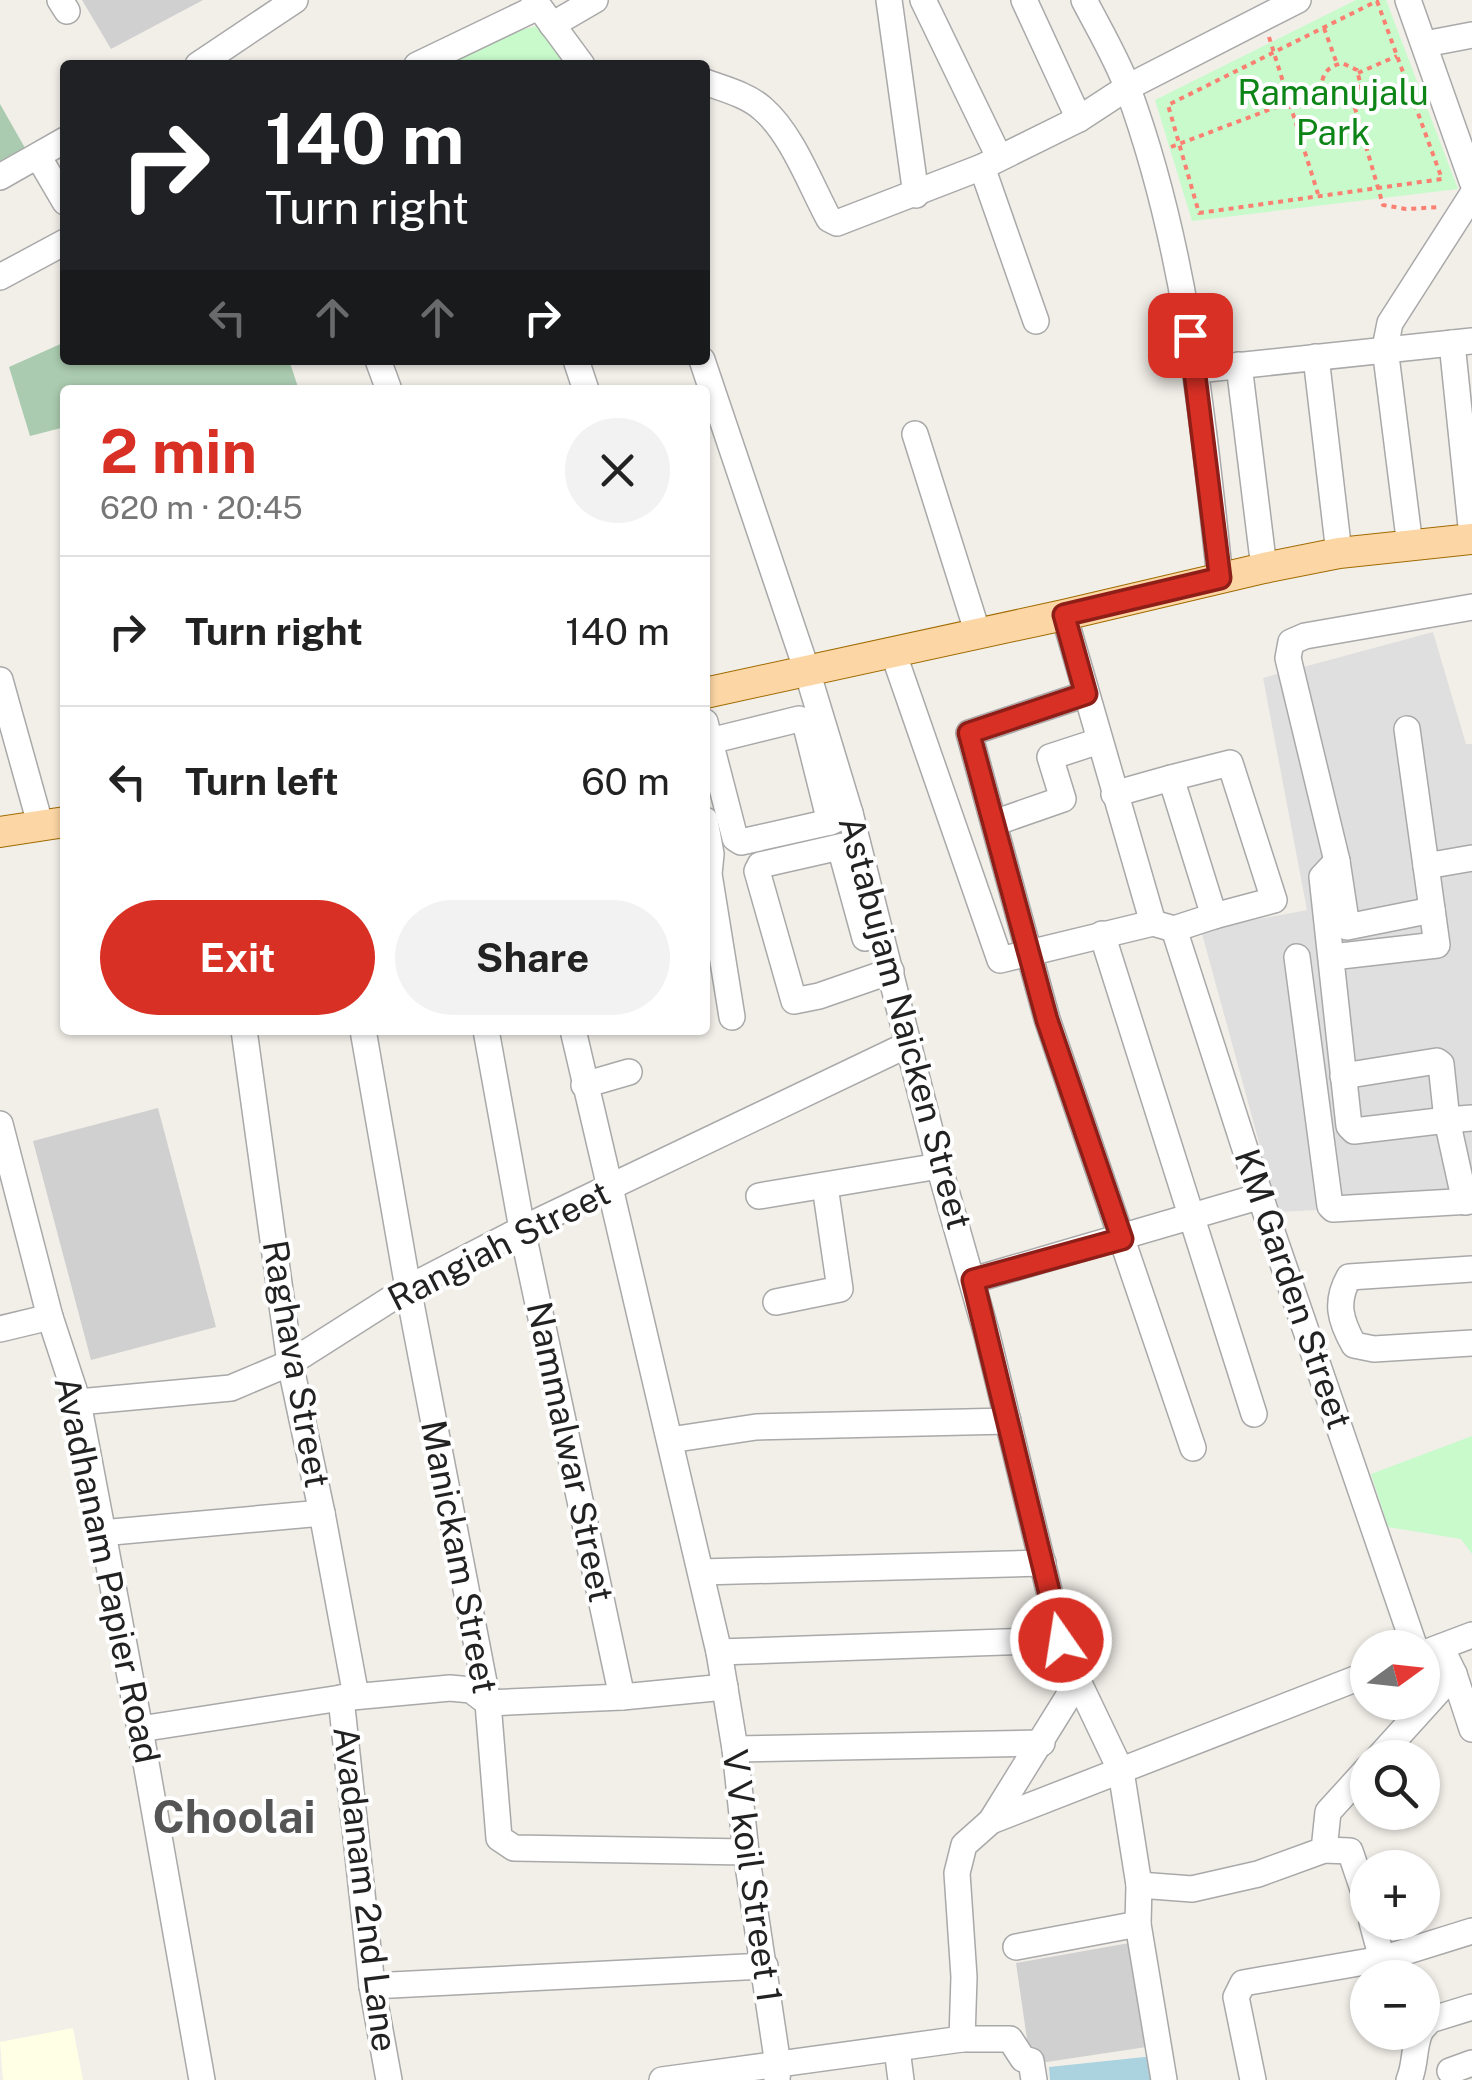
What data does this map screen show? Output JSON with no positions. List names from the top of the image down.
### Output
{
  "streets": {
    "street": [
      "Astabujam Naicken Street",
      "Rangiah Street",
      "KM Garden Street",
      "Raghava Street",
      "Nammalwar Street",
      "Manickam Street",
      "Avadhanam Papier Road",
      "V V koil Street 1",
      "Avadanam 2nd Lane"
    ]
  },
  "crossings": [
    ["Astabujam Naicken Street", "Rangiah Street"],
    ["Rangiah Street", "Raghava Street"],
    ["Rangiah Street", "Nammalwar Street"],
    ["Rangiah Street", "Manickam Street"],
    ["Rangiah Street", "Avadhanam Papier Road"],
    ["Rangiah Street", "V V koil Street 1"],
    ["Raghava Street", "Avadanam 2nd Lane"],
    ["Manickam Street", "V V koil Street 1"]
  ],
  "districts": ["Choolai"],
  "parks": ["Ramanujalu Park"],
  "north": "right",
  "page": {
    "turn": ["140 m", "Turn right"],
    "heading": ["2 min", "620 m · 20:45"],
    "list": [
      {
        "name": "Turn right",
        "value": "140 m"
      },
      {
        "name": "Turn left",
        "value": "60 m"
      }
    ],
    "buttons": ["Exit", "Share"],
    "map_buttons": ["+", "−"]
  }
}
